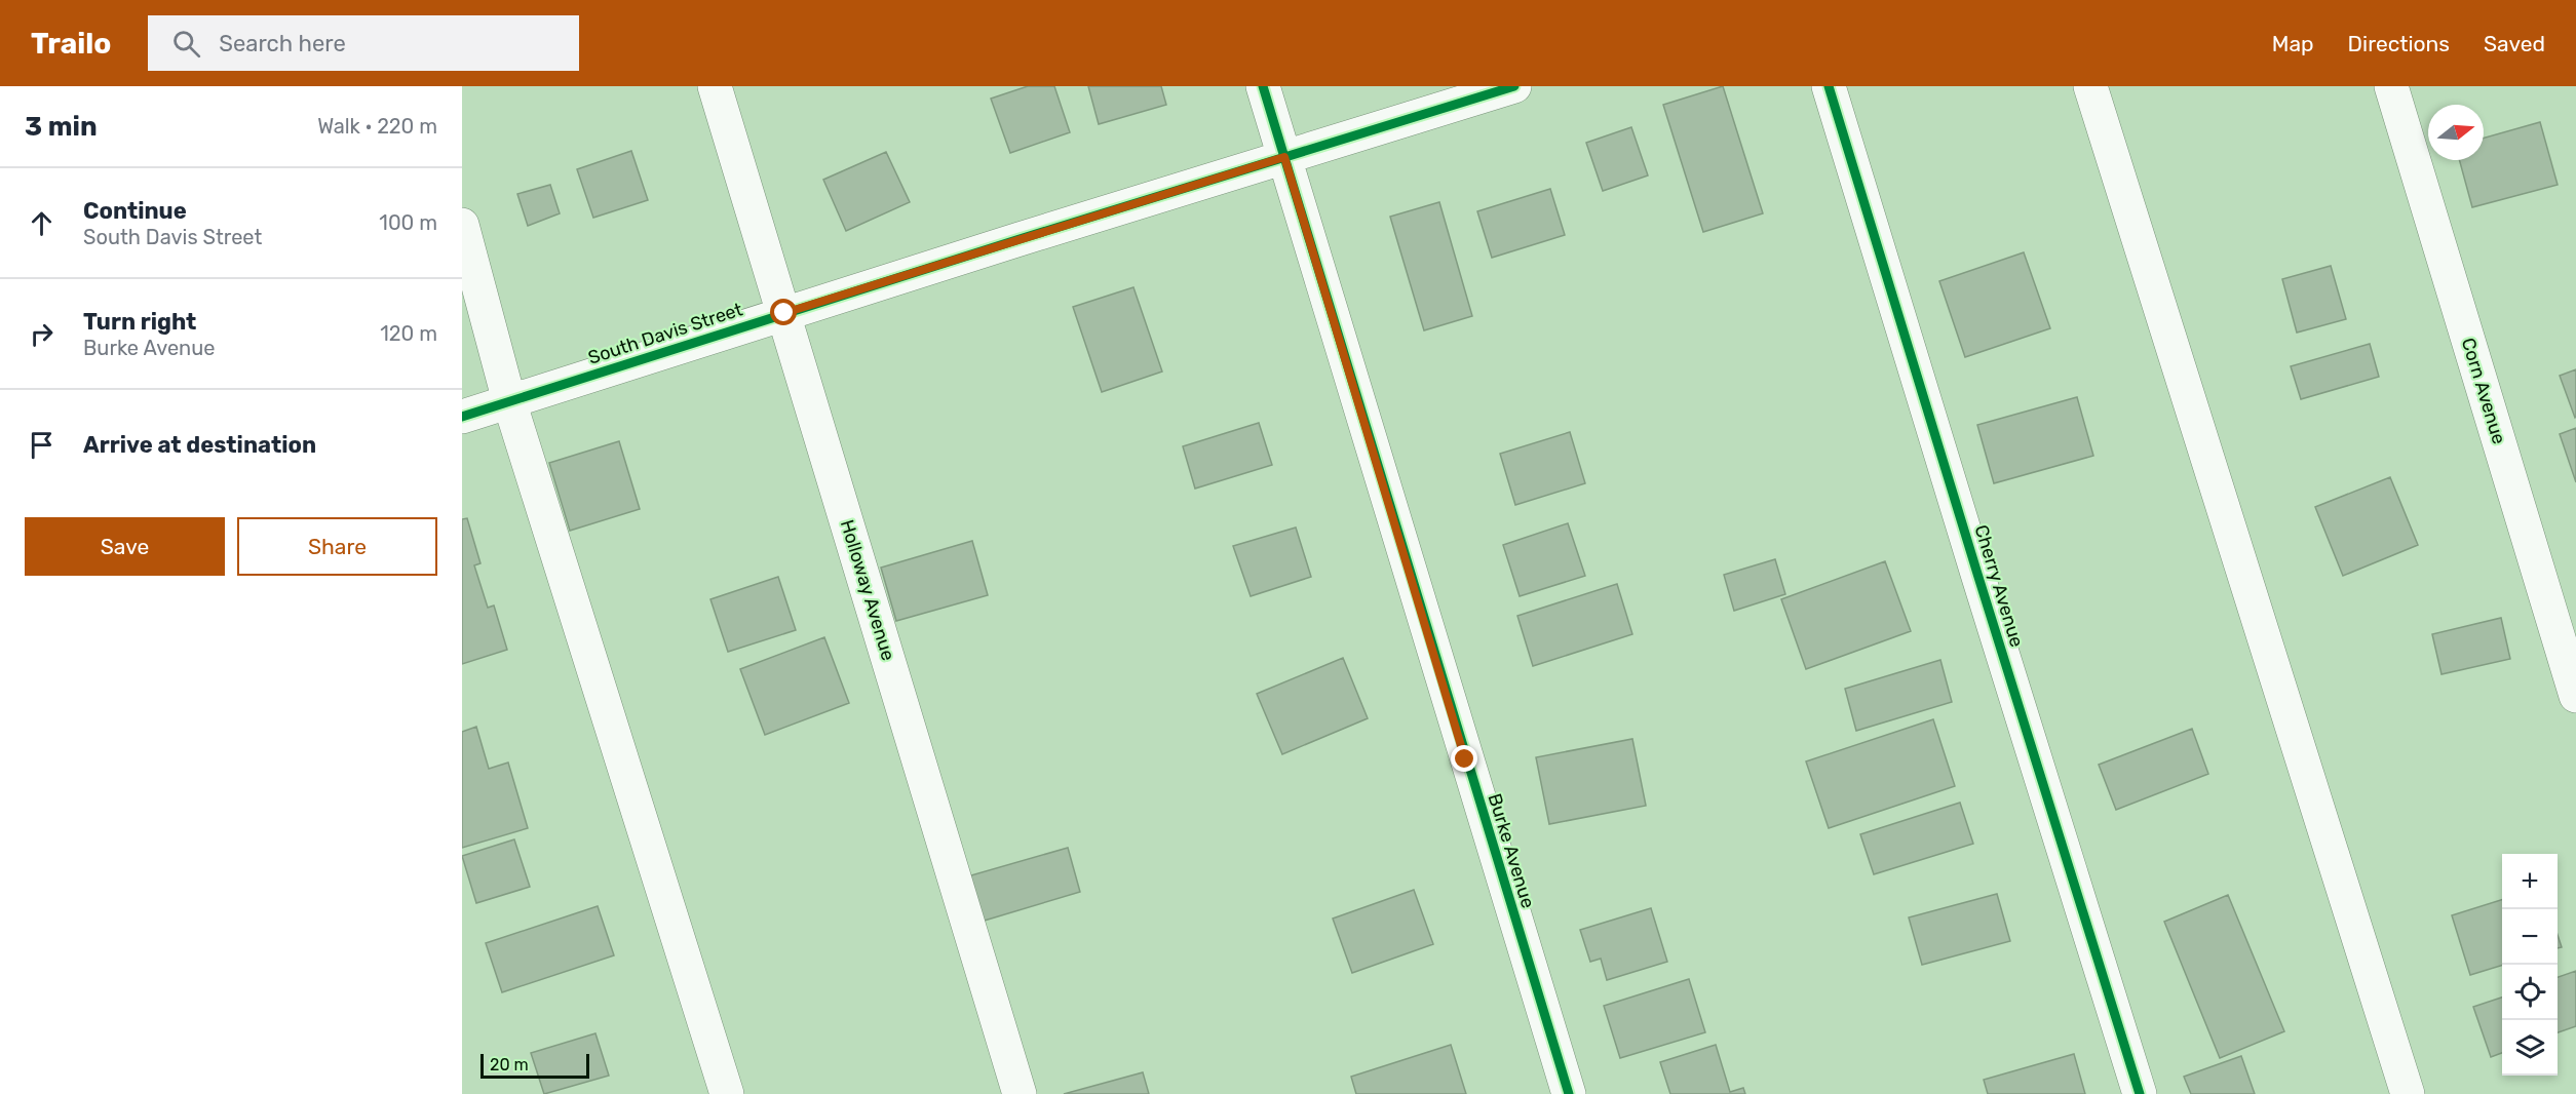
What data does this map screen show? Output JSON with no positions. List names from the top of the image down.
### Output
{
  "streets": {
    "street": [
      "South Davis Street",
      "Corn Avenue",
      "Cherry Avenue",
      "Holloway Avenue",
      "Burke Avenue"
    ]
  },
  "crossings": [
    ["South Davis Street", "Holloway Avenue"],
    ["South Davis Street", "Burke Avenue"]
  ],
  "scale_bar": "20 m",
  "north": "right",
  "page": {
    "header": "Trailo",
    "search": "Search here",
    "nav": ["Map", "Directions", "Saved"],
    "heading": ["3 min", "Walk · 220 m"],
    "list": [
      ["Continue", "South Davis Street", "100 m"],
      ["Turn right", "Burke Avenue", "120 m"],
      "Arrive at destination"
    ],
    "buttons": ["Save", "Share"],
    "map_buttons": ["+", "−"],
    "scale": "20 m"
  }
}
